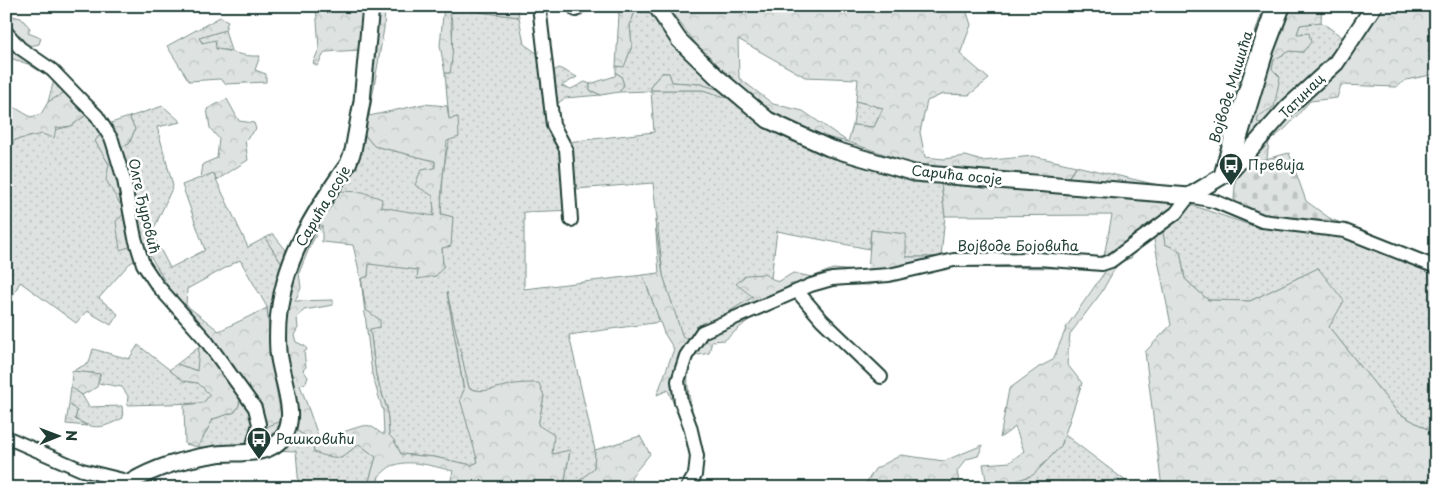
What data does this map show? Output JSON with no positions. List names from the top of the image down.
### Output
{
  "streets": {
    "street": [
      "Војводе Мишића",
      "Татинац",
      "Сарића осоје",
      "Олге Ђуровић",
      "Војводе Бојовића"
    ]
  },
  "crossings": [
    ["Војводе Мишића", "Татинац"],
    ["Сарића осоје", "Олге Ђуровић"],
    ["Сарића осоје", "Војводе Бојовића"]
  ],
  "places": {
    "bus stop": ["Превија", "Рашковићи"]
  },
  "north": "right"
}
